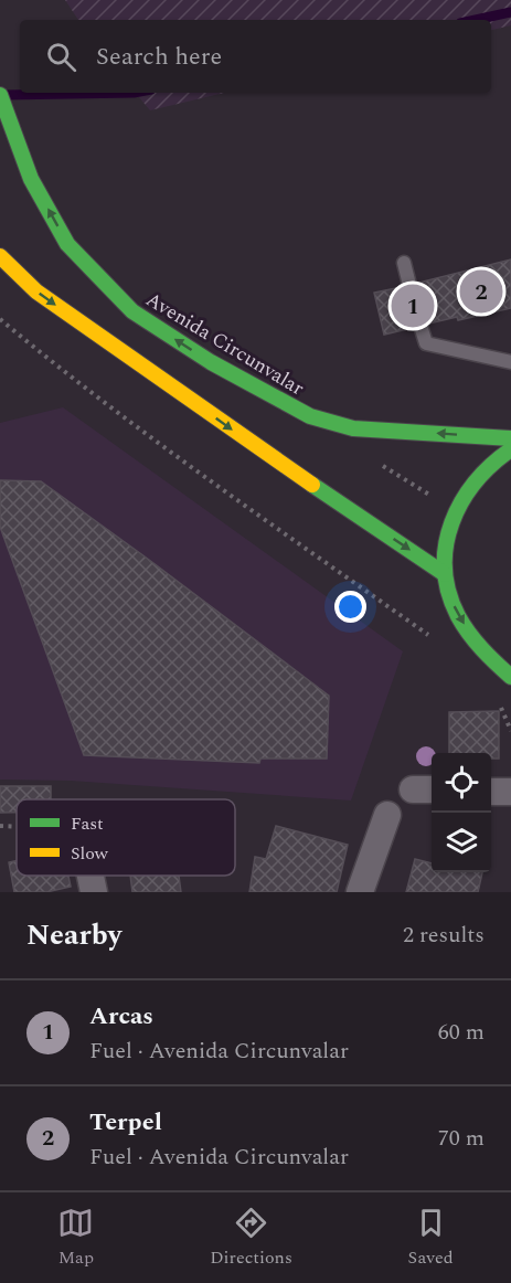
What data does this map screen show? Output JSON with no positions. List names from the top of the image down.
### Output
{
  "streets": {
    "highway": ["Avenida Circunvalar"]
  },
  "legend": ["Fast", "Slow"],
  "page": {
    "search": "Search here",
    "pins": ["2", "1"],
    "heading": ["Nearby", "2 results"],
    "list": [
      {
        "mark": "1",
        "name": "Arcas",
        "note": "Fuel · Avenida Circunvalar",
        "value": "60 m"
      },
      {
        "mark": "2",
        "name": "Terpel",
        "note": "Fuel · Avenida Circunvalar",
        "value": "70 m"
      }
    ],
    "nav": ["Map", "Directions", "Saved"]
  }
}
